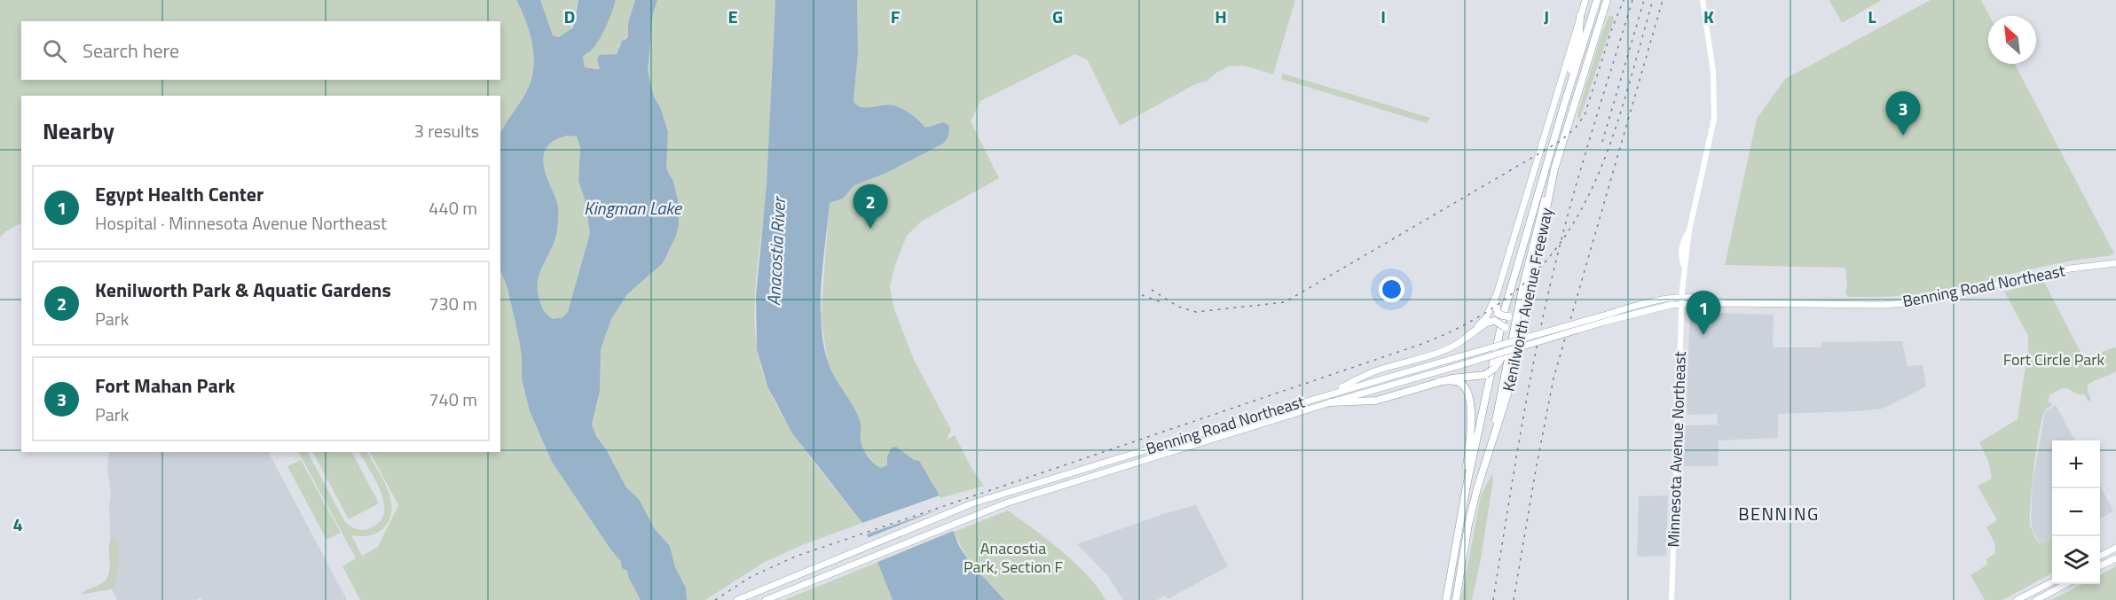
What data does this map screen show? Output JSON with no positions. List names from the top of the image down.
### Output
{
  "streets": {
    "highway": ["Kenilworth Avenue Freeway"],
    "main road": ["Benning Road Northeast", "Minnesota Avenue Northeast"]
  },
  "crossings": [
    ["Benning Road Northeast", "Minnesota Avenue Northeast"]
  ],
  "districts": ["BENNING"],
  "water": ["Kingman Lake", "Anacostia River"],
  "parks": ["Fort Circle Park", "Anacostia Park, Section F"],
  "north": "top left",
  "page": {
    "search": "Search here",
    "pins": ["3", "2", "1"],
    "heading": ["Nearby", "3 results"],
    "list": [
      {
        "mark": "1",
        "name": "Egypt Health Center",
        "note": "Hospital · Minnesota Avenue Northeast",
        "value": "440 m"
      },
      {
        "mark": "2",
        "name": "Kenilworth Park & Aquatic Gardens",
        "note": "Park",
        "value": "730 m"
      },
      {
        "mark": "3",
        "name": "Fort Mahan Park",
        "note": "Park",
        "value": "740 m"
      }
    ],
    "map_buttons": ["+", "−"]
  },
  "grid": {
    "columns": [
      "D",
      "E",
      "F",
      "G",
      "H",
      "I",
      "J",
      "K",
      "L"
    ],
    "rows": ["4"]
  }
}
